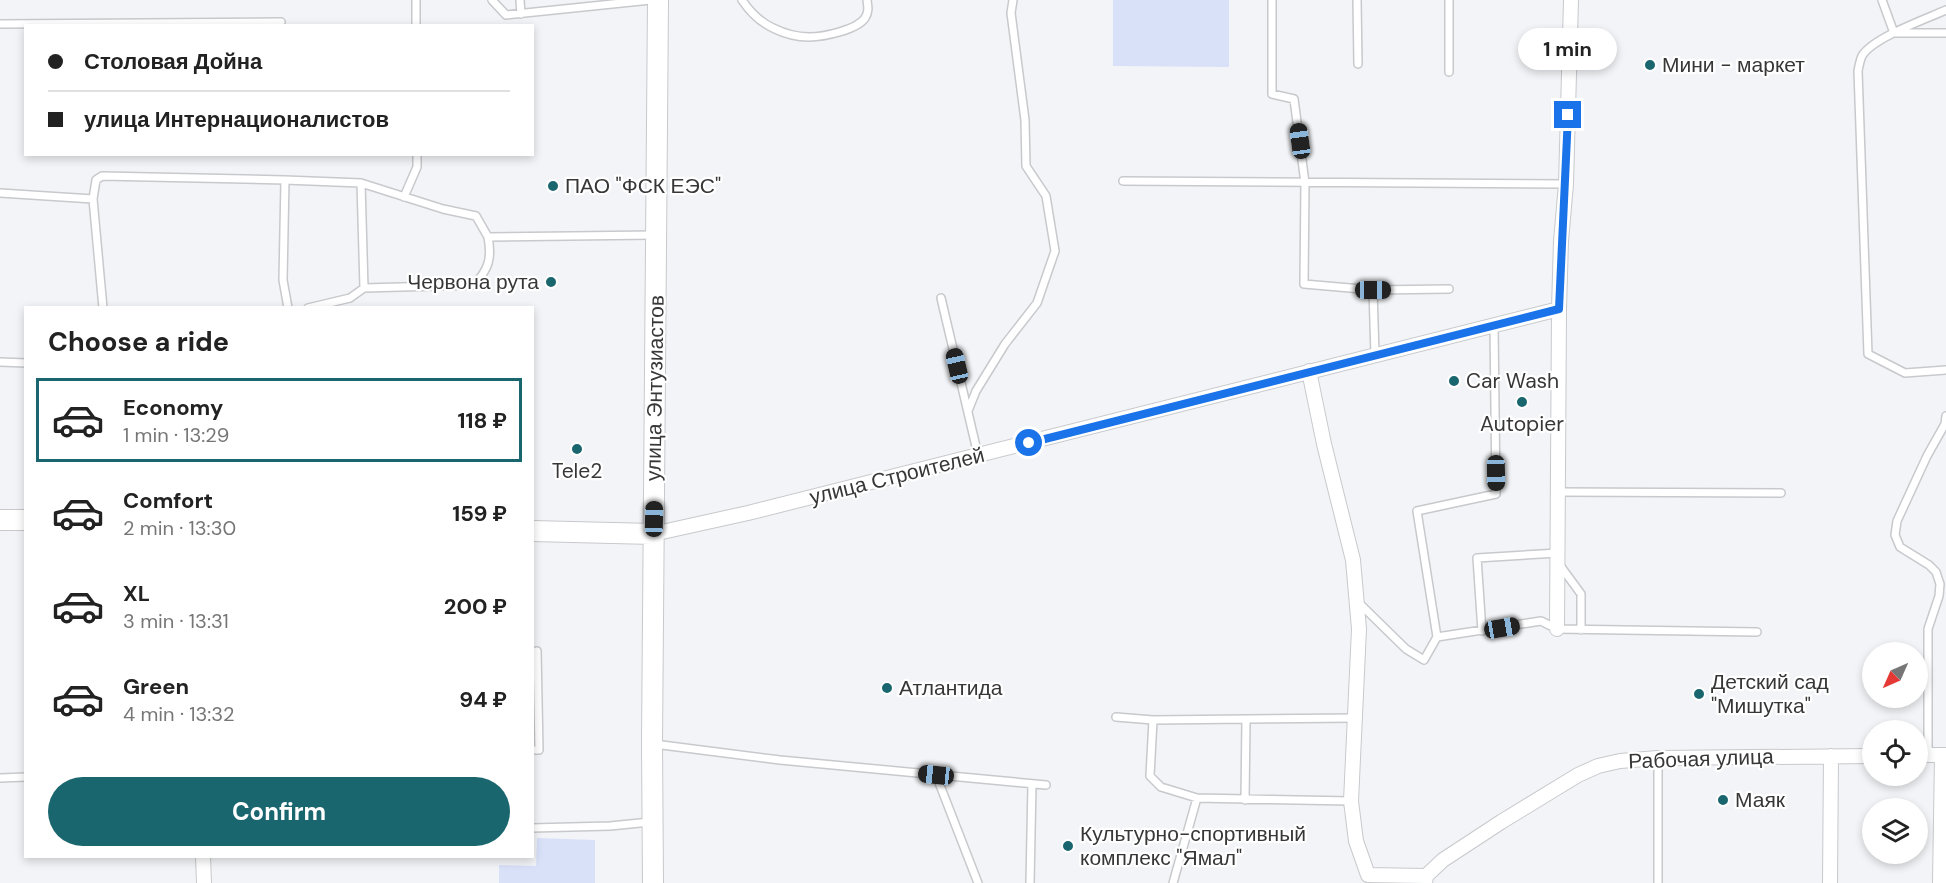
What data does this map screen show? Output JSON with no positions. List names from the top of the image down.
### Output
{
  "streets": {
    "street": ["улица Энтузиастов", "улица Строителей", "Рабочая улица"]
  },
  "crossings": [
    ["улица Энтузиастов", "улица Строителей"]
  ],
  "places": [
    "Мини - маркет",
    "ПАО \"ФСК ЕЭС\"",
    "Червона рута",
    "Car Wash",
    "Autopier",
    "Tele2",
    "Атлантида",
    "Детский сад \"Мишутка\"",
    "Маяк",
    "Культурно-спортивный комплекс \"Ямал\""
  ],
  "north": "bottom left",
  "page": {
    "banner": ["Столовая Дойна", "улица Интернационалистов"],
    "bubble": "1 min",
    "heading": "Choose a ride",
    "list": [
      {
        "name": "Economy",
        "note": "1 min · 13:29",
        "value": "118 ₽"
      },
      {
        "name": "Comfort",
        "note": "2 min · 13:30",
        "value": "159 ₽"
      },
      {
        "name": "XL",
        "note": "3 min · 13:31",
        "value": "200 ₽"
      },
      {
        "name": "Green",
        "note": "4 min · 13:32",
        "value": "94 ₽"
      }
    ],
    "buttons": "Confirm"
  }
}
